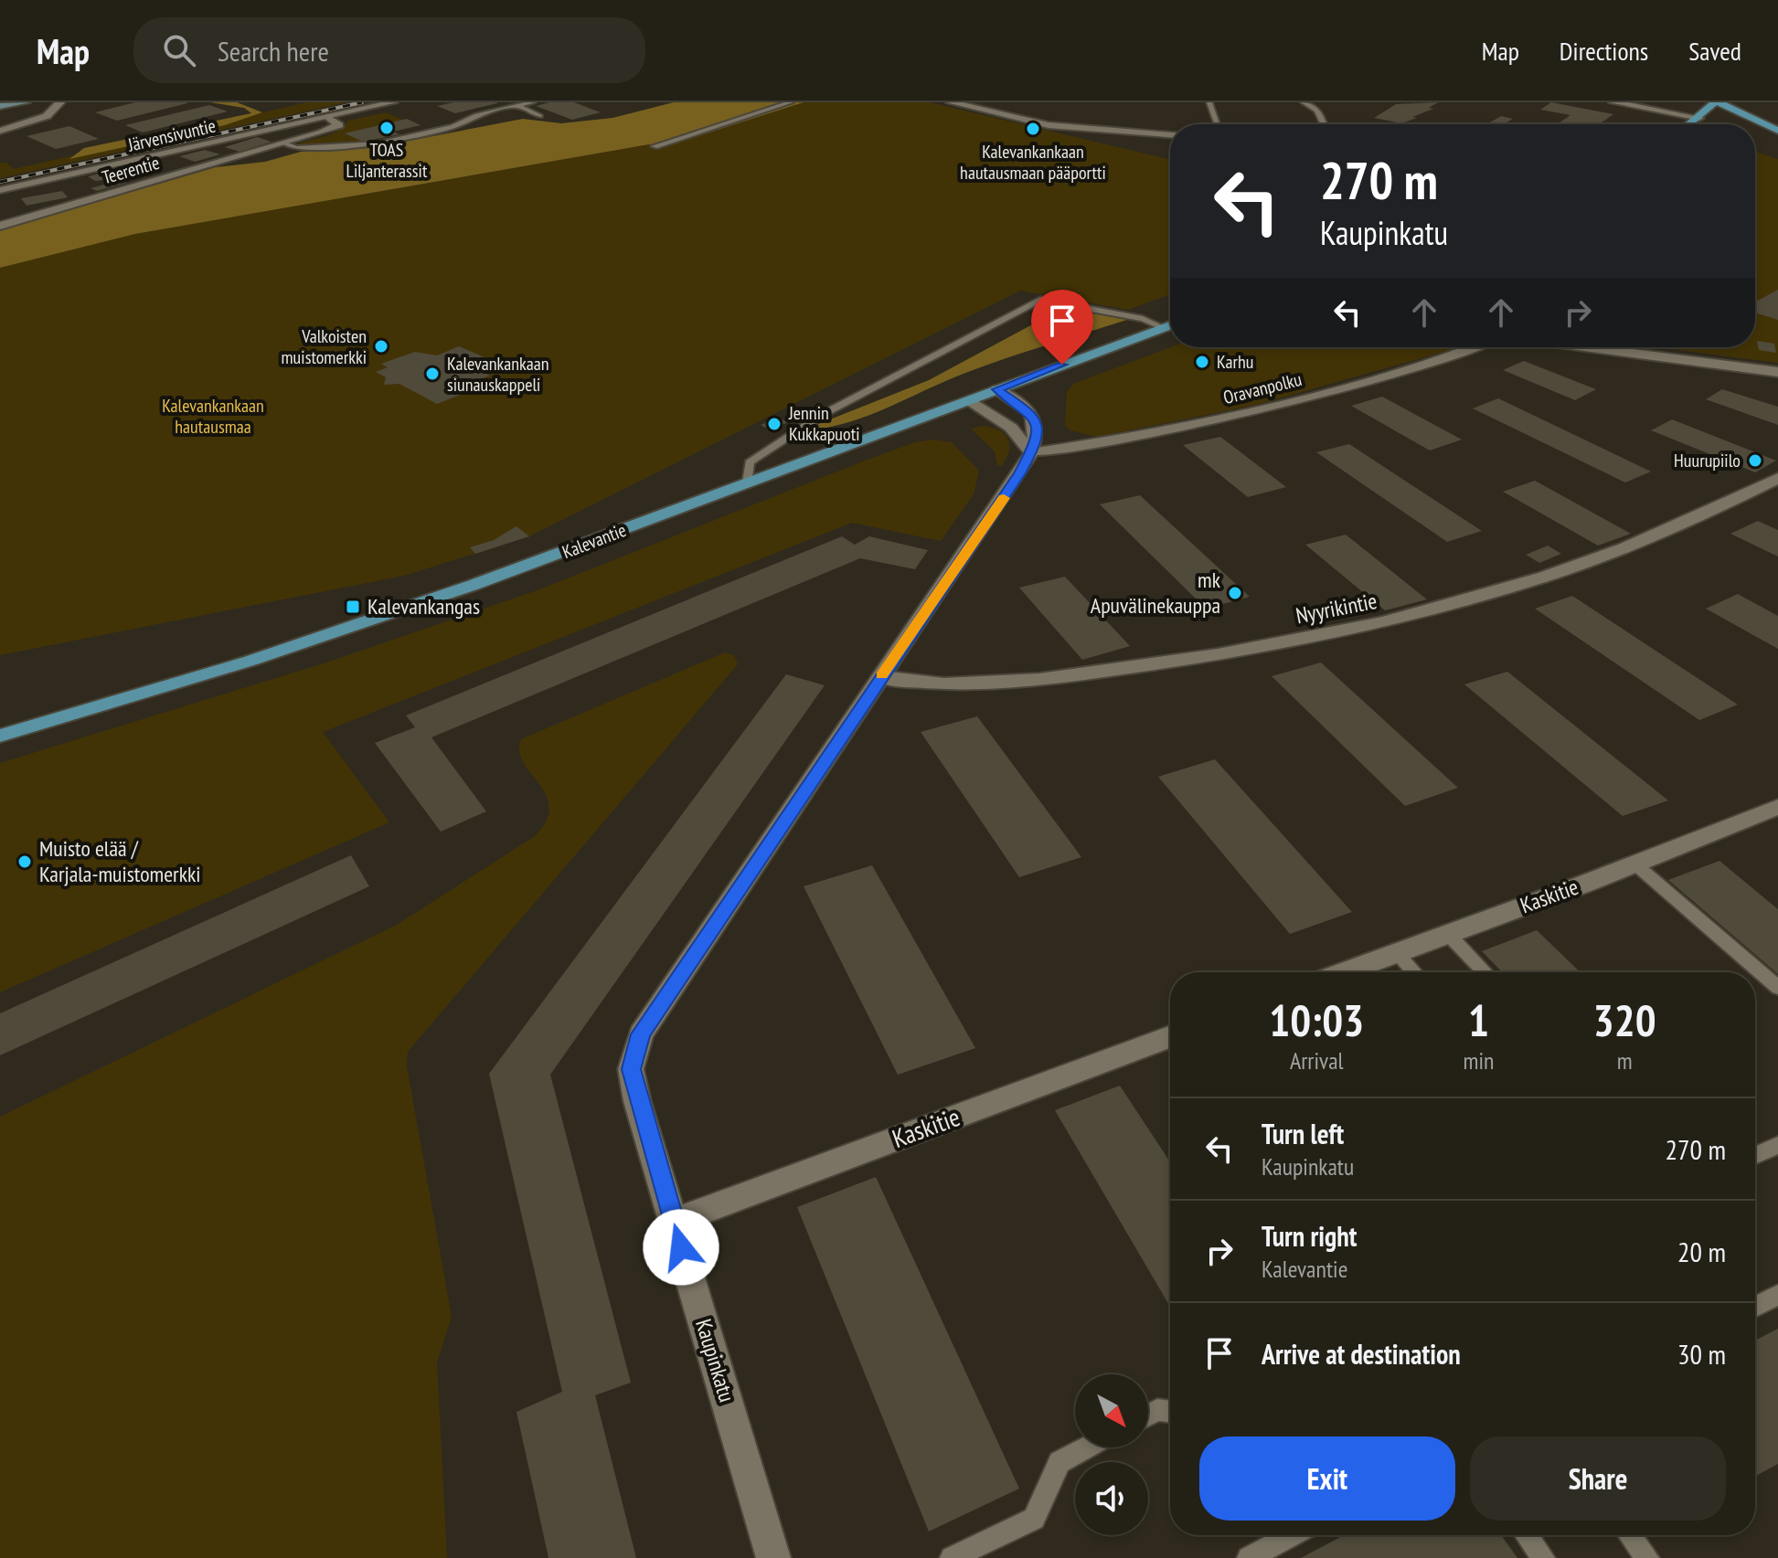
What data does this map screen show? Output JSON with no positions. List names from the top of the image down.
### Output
{
  "streets": {
    "main road": ["Kalevantie"],
    "street": [
      "Järvensivuntie",
      "Teerentie",
      "Oravanpolku",
      "Nyyrikintie",
      "Kaskitie",
      "Kaupinkatu"
    ]
  },
  "crossings": [
    ["Järvensivuntie", "Teerentie"],
    ["Oravanpolku", "Kaupinkatu"],
    ["Kalevantie", "Kaupinkatu"],
    ["Nyyrikintie", "Kaupinkatu"],
    ["Kaskitie", "Kaupinkatu"]
  ],
  "parks": ["Kalevankankaan hautausmaa"],
  "places": {
    "other": [
      "TOAS Liljanterassit",
      "Kalevankankaan hautausmaan pääportti",
      "Valkoisten muistomerkki",
      "Karhu",
      "Kalevankankaan siunauskappeli",
      "Jennin Kukkapuoti",
      "Huurupiilo",
      "mk Apuvälinekauppa",
      "Muisto elää / Karjala-muistomerkki"
    ],
    "transit": ["Kalevankangas"]
  },
  "north": "bottom right",
  "page": {
    "header": "Map",
    "search": "Search here",
    "nav": ["Map", "Directions", "Saved"],
    "turn": ["270 m", "Kaupinkatu"],
    "eta": [
      "10:03",
      "Arrival",
      "1",
      "min",
      "320",
      "m"
    ],
    "list": [
      {
        "name": "Turn left",
        "note": "Kaupinkatu",
        "value": "270 m"
      },
      {
        "name": "Turn right",
        "note": "Kalevantie",
        "value": "20 m"
      },
      {
        "name": "Arrive at destination",
        "value": "30 m"
      }
    ],
    "buttons": ["Exit", "Share"]
  }
}
